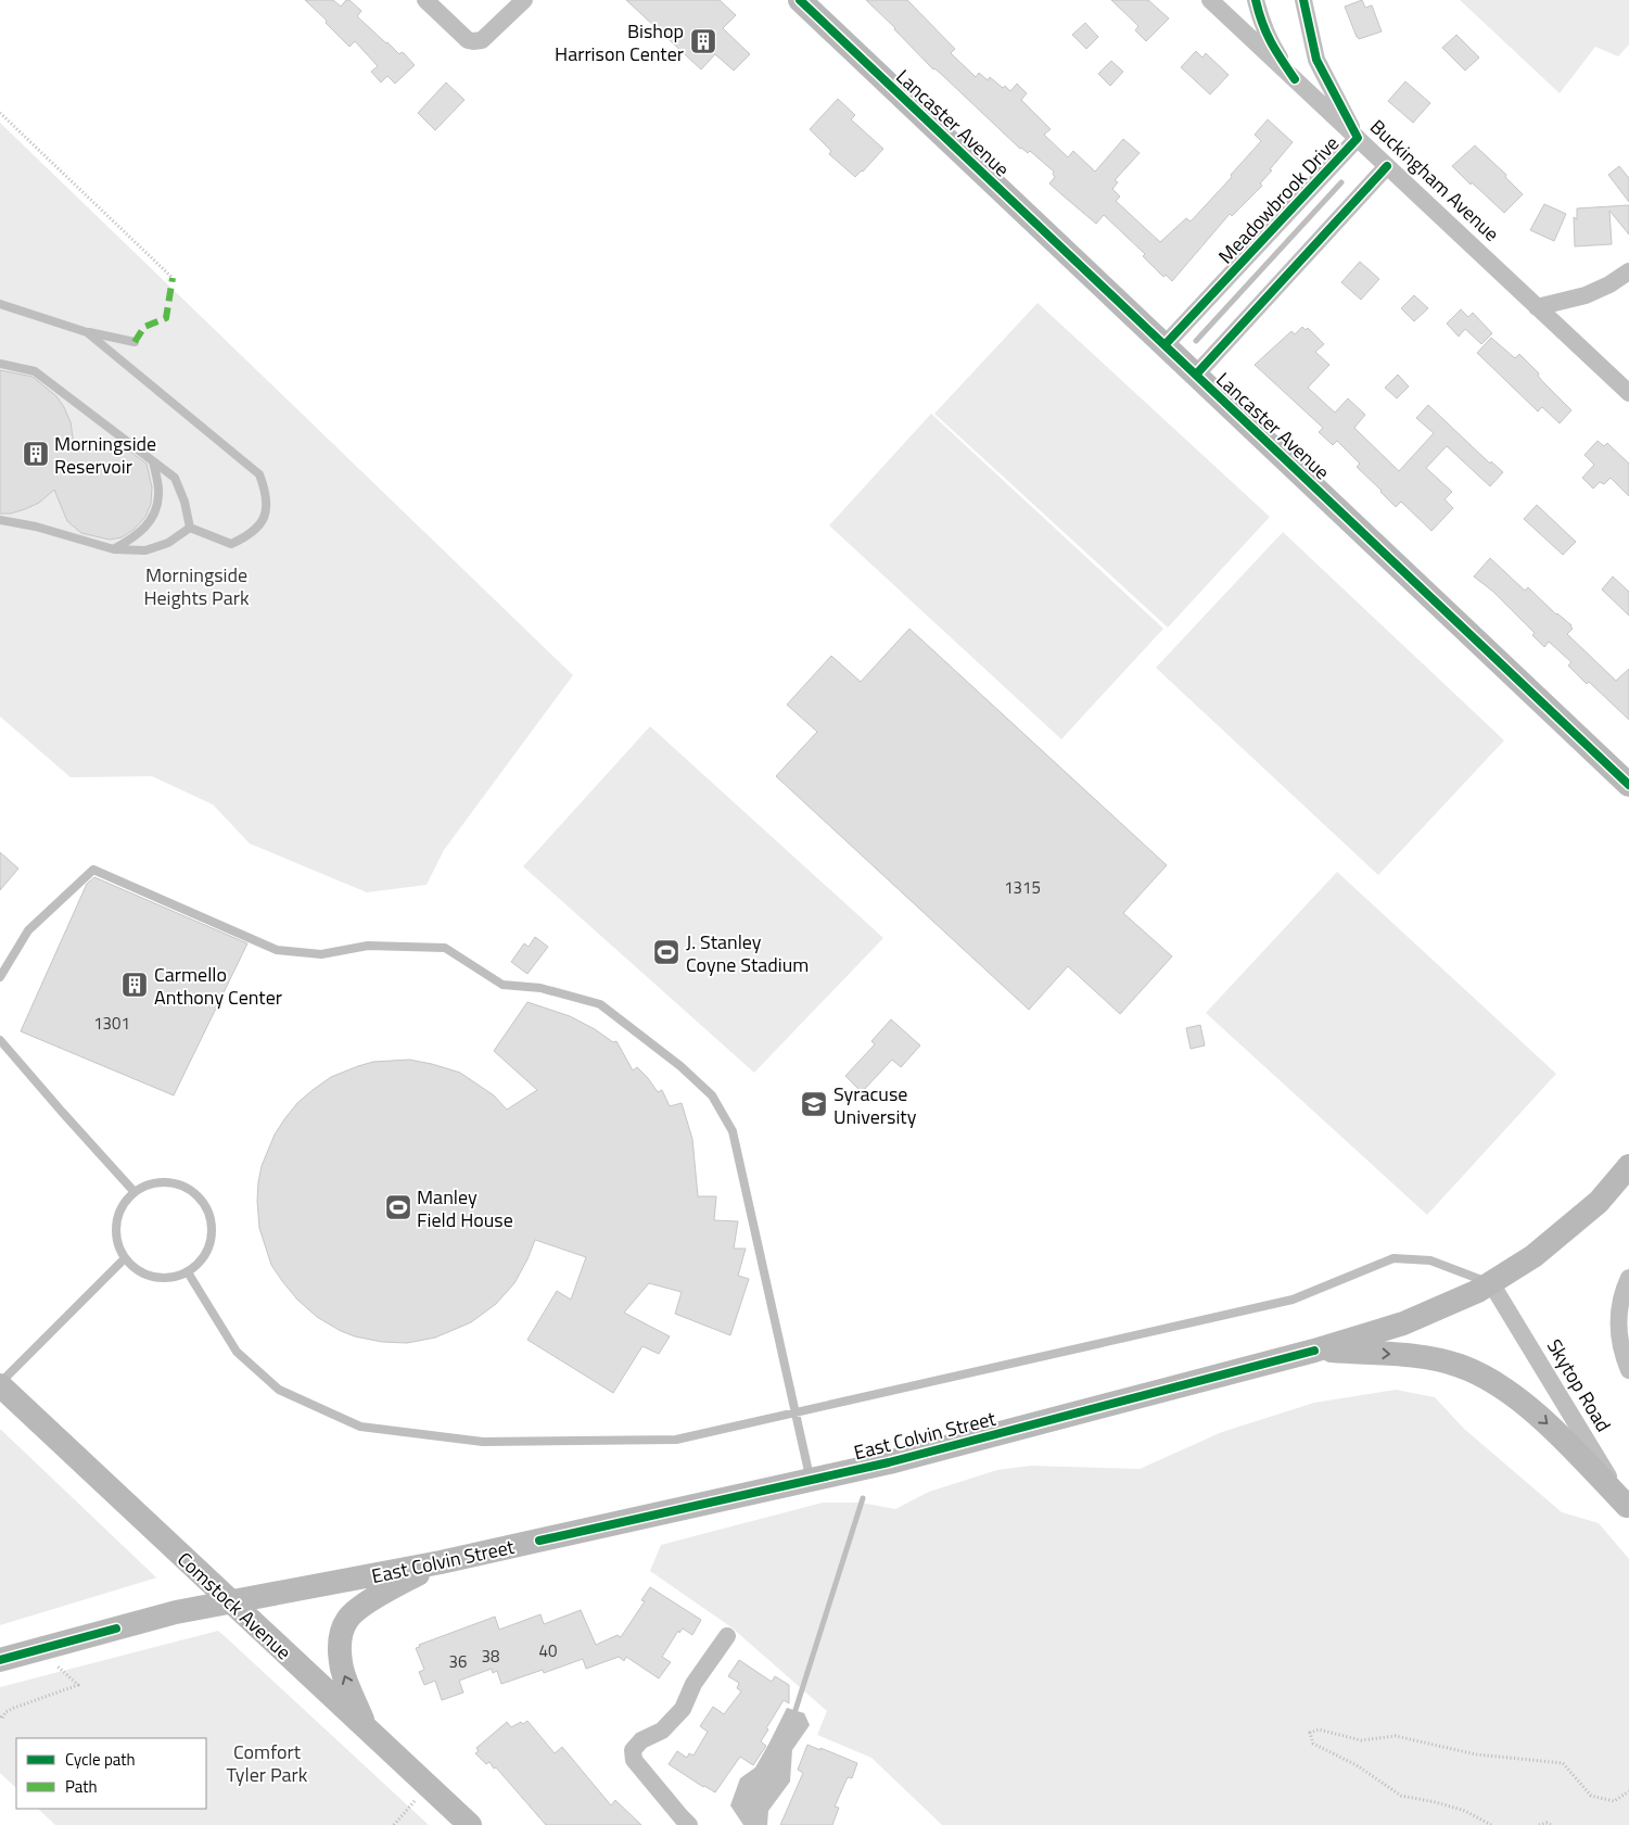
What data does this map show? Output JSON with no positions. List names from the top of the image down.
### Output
{
  "streets": {
    "street": [
      "Lancaster Avenue",
      "Buckingham Avenue",
      "Meadowbrook Drive",
      "Skytop Road",
      "East Colvin Street",
      "Comstock Avenue"
    ]
  },
  "crossings": [
    ["Lancaster Avenue", "Meadowbrook Drive"],
    ["Buckingham Avenue", "Meadowbrook Drive"],
    ["Skytop Road", "East Colvin Street"],
    ["East Colvin Street", "Comstock Avenue"]
  ],
  "parks": ["Morningside Heights Park", "Comfort Tyler Park"],
  "places": {
    "building": ["Bishop Harrison Center", "Morningside Reservoir", "Carmello Anthony Center"],
    "sports": ["J. Stanley Coyne Stadium", "Manley Field House"],
    "school or university": ["Syracuse University"]
  },
  "house_numbers": [
    "1315",
    "1301",
    "40",
    "38",
    "36"
  ],
  "legend": ["Cycle path", "Path"]
}
